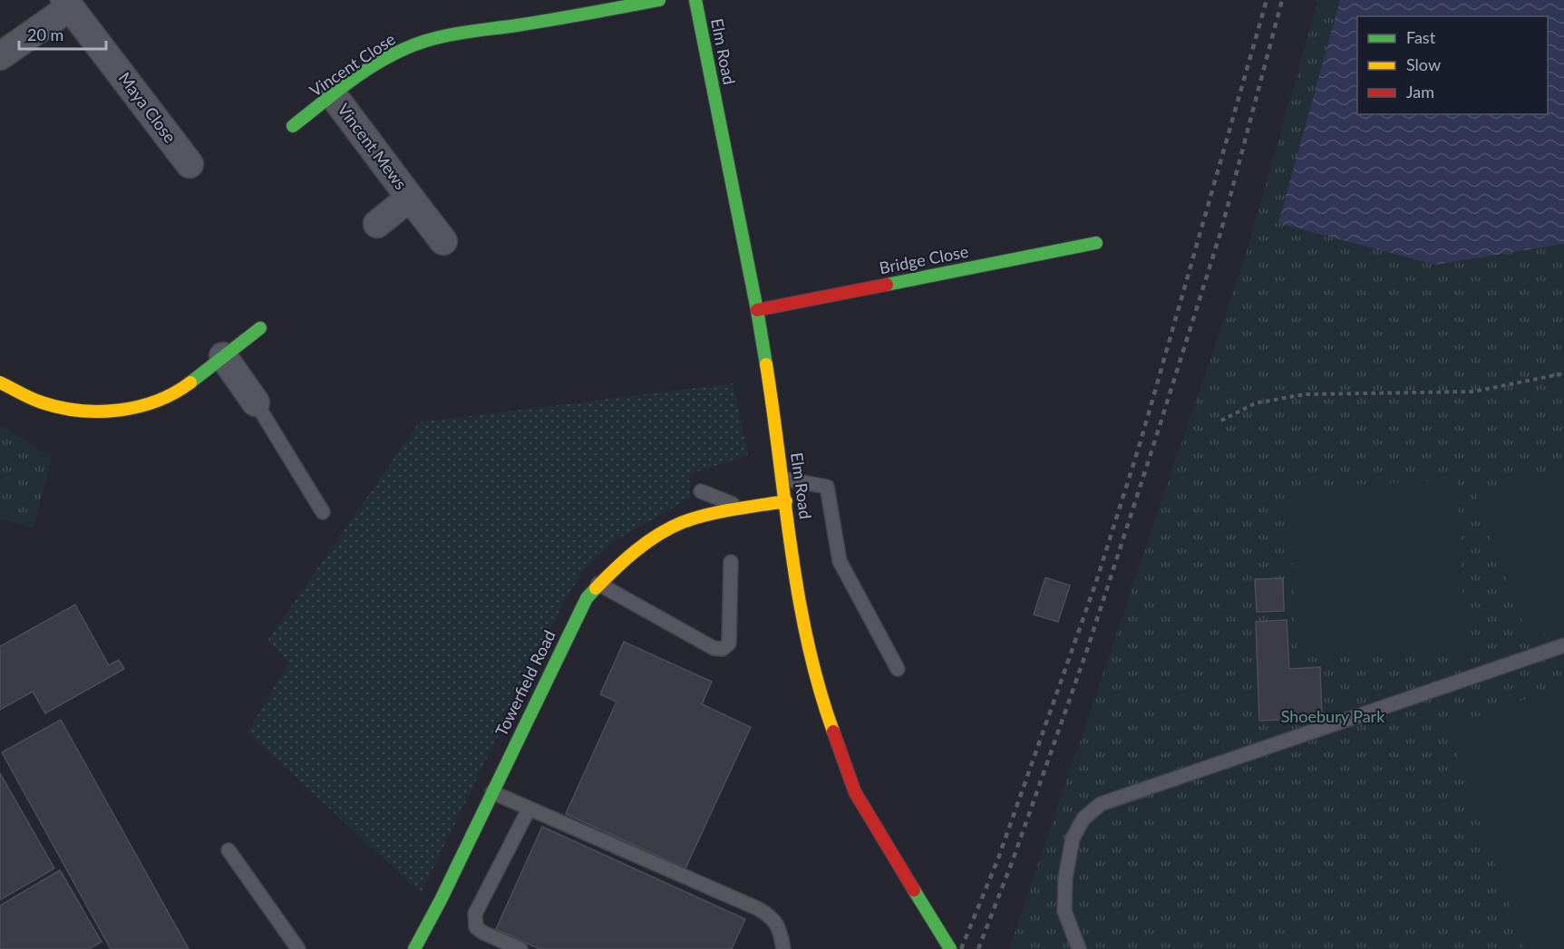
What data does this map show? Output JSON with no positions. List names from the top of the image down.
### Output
{
  "streets": {
    "street": [
      "Elm Road",
      "Vincent Close",
      "Maya Close",
      "Vincent Mews",
      "Bridge Close",
      "Towerfield Road"
    ]
  },
  "crossings": [
    ["Elm Road", "Bridge Close"],
    ["Elm Road", "Towerfield Road"],
    ["Vincent Close", "Vincent Mews"]
  ],
  "parks": ["Shoebury Park"],
  "legend": ["Fast", "Slow", "Jam"],
  "scale_bar": "20 m"
}
